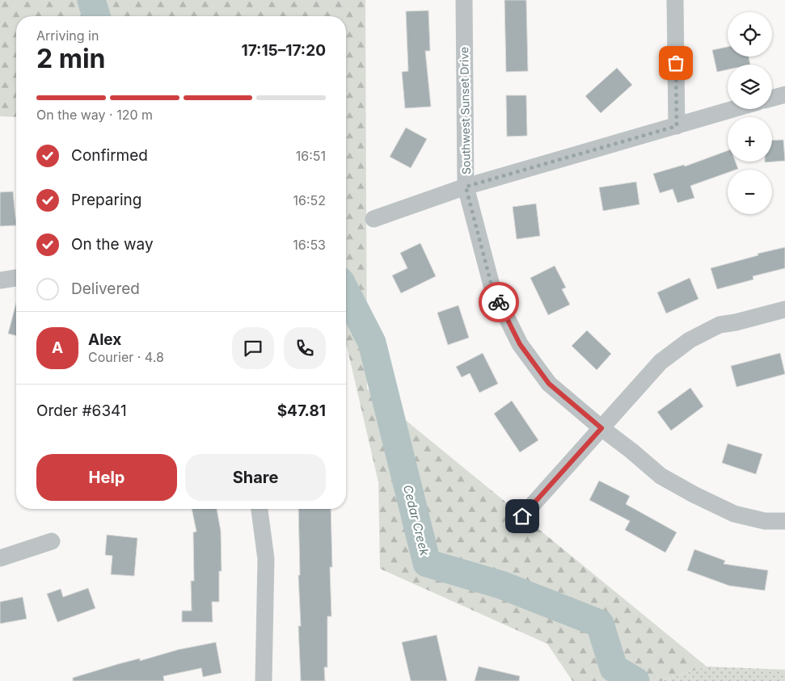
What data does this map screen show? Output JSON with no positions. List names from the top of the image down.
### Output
{
  "streets": {
    "street": ["Southwest Sunset Drive"]
  },
  "water": ["Cedar Creek"],
  "page": {
    "map_buttons": ["+", "−"],
    "heading": ["2 min", "Arriving in", "17:15–17:20"],
    "panel": [
      "Alex",
      "Courier · 4.8",
      "Order #6341",
      "$47.81"
    ],
    "bar": "On the way · 120 m",
    "list": [
      ["Confirmed", "16:51"],
      ["Preparing", "16:52"],
      ["On the way", "16:53"],
      "Delivered"
    ],
    "round": "A",
    "buttons": ["Help", "Share"]
  }
}
